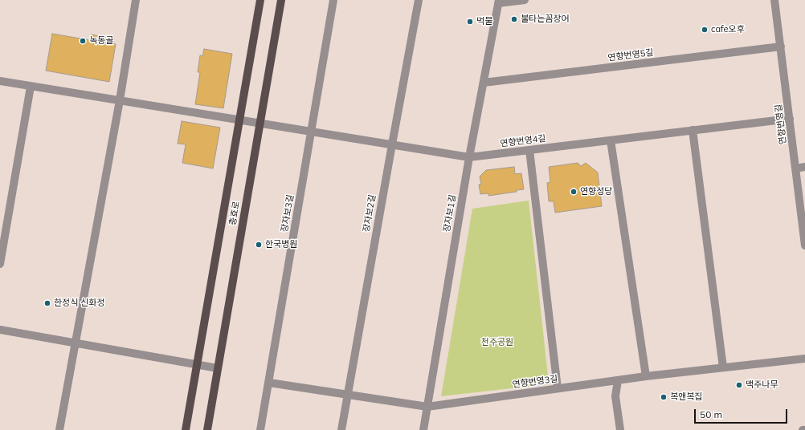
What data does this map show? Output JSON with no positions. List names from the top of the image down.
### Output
{
  "streets": {
    "main road": ["충효로"],
    "street": [
      "연향번영5길",
      "연향번영길",
      "연향번영4길",
      "장자보3길",
      "장자보2길",
      "장자보1길",
      "연향번영3길"
    ]
  },
  "crossings": [
    ["연향번영5길", "연향번영길"],
    ["연향번영5길", "장자보1길"],
    ["연향번영길", "연향번영4길"],
    ["연향번영4길", "충효로"],
    ["연향번영4길", "장자보3길"],
    ["연향번영4길", "장자보2길"],
    ["연향번영4길", "장자보1길"],
    ["장자보3길", "연향번영3길"],
    ["장자보2길", "연향번영3길"],
    ["장자보1길", "연향번영3길"]
  ],
  "parks": ["천주공원"],
  "places": [
    "불타는꼼장어",
    "먹물",
    "cafe오후",
    "녹동골",
    "연향성당",
    "한국병원",
    "한정식 신화정",
    "맥주나무",
    "복앤복집"
  ],
  "scale_bar": "50 m"
}
